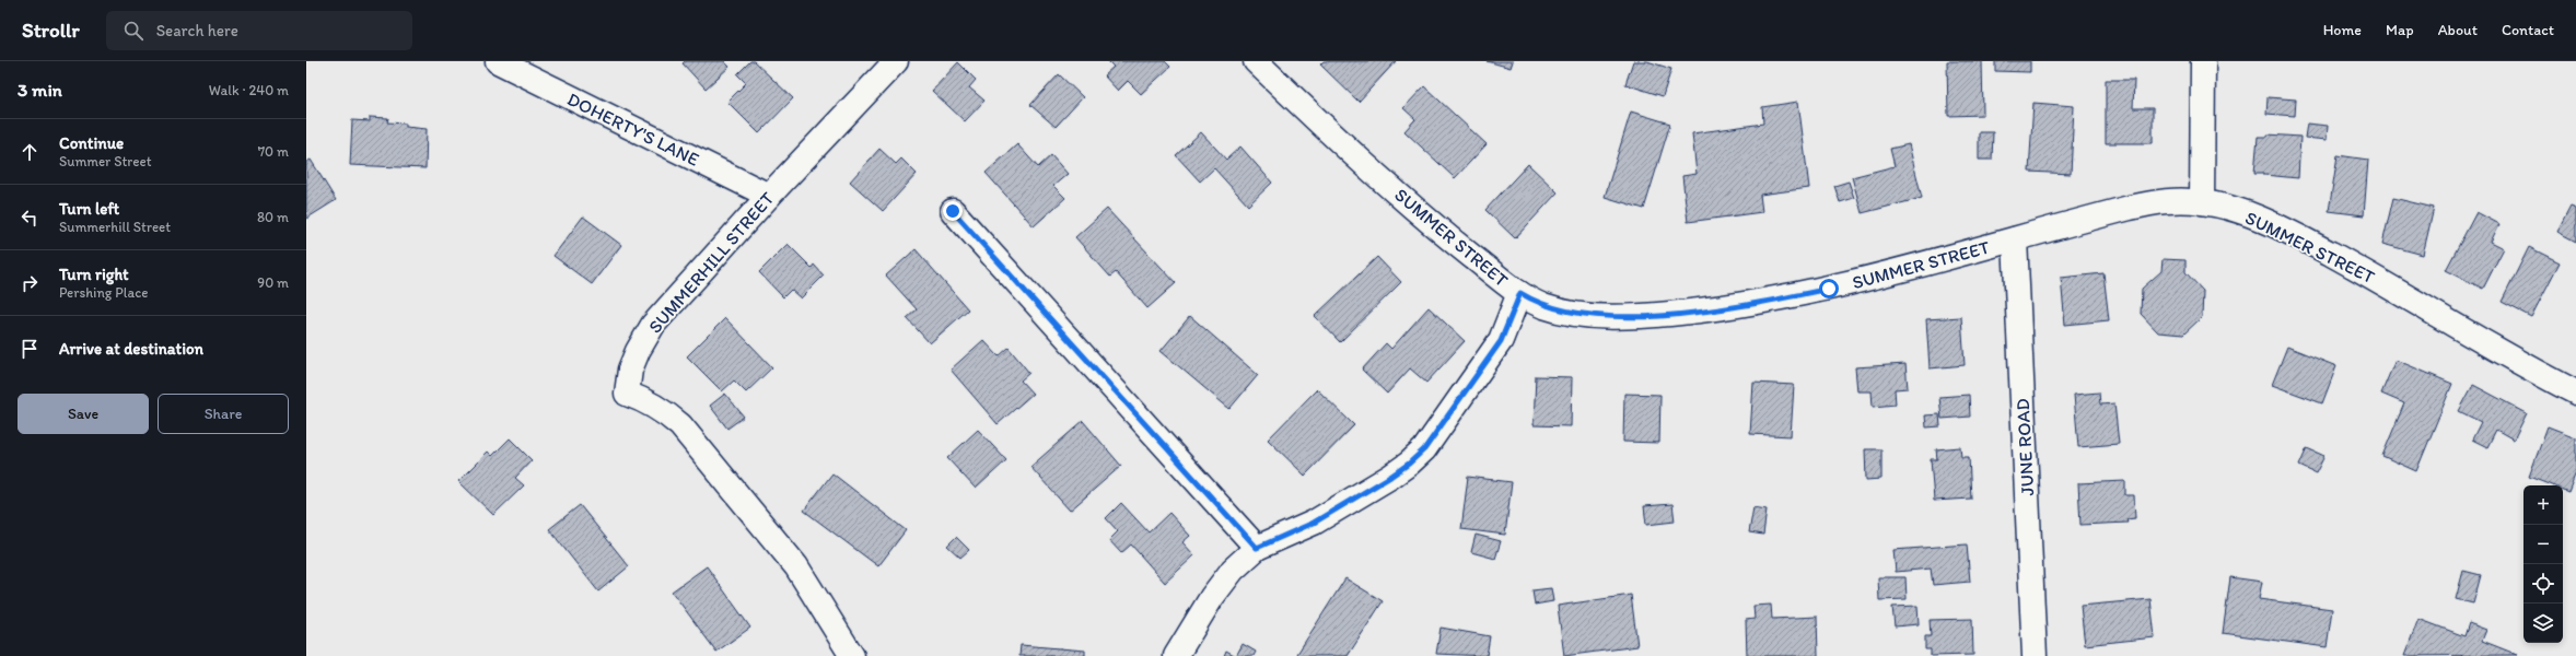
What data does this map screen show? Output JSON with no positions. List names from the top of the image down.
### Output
{
  "streets": {
    "street": [
      "DOHERTY'S LANE",
      "SUMMER STREET",
      "SUMMERHILL STREET",
      "JUNE ROAD"
    ]
  },
  "crossings": [
    ["DOHERTY'S LANE", "SUMMERHILL STREET"],
    ["SUMMER STREET", "JUNE ROAD"]
  ],
  "page": {
    "header": "Strollr",
    "search": "Search here",
    "nav": [
      "Home",
      "Map",
      "About",
      "Contact"
    ],
    "heading": ["3 min", "Walk · 240 m"],
    "list": [
      ["Continue", "Summer Street", "70 m"],
      ["Turn left", "Summerhill Street", "80 m"],
      ["Turn right", "Pershing Place", "90 m"],
      "Arrive at destination"
    ],
    "buttons": ["Save", "Share"],
    "map_buttons": ["+", "−"]
  }
}
